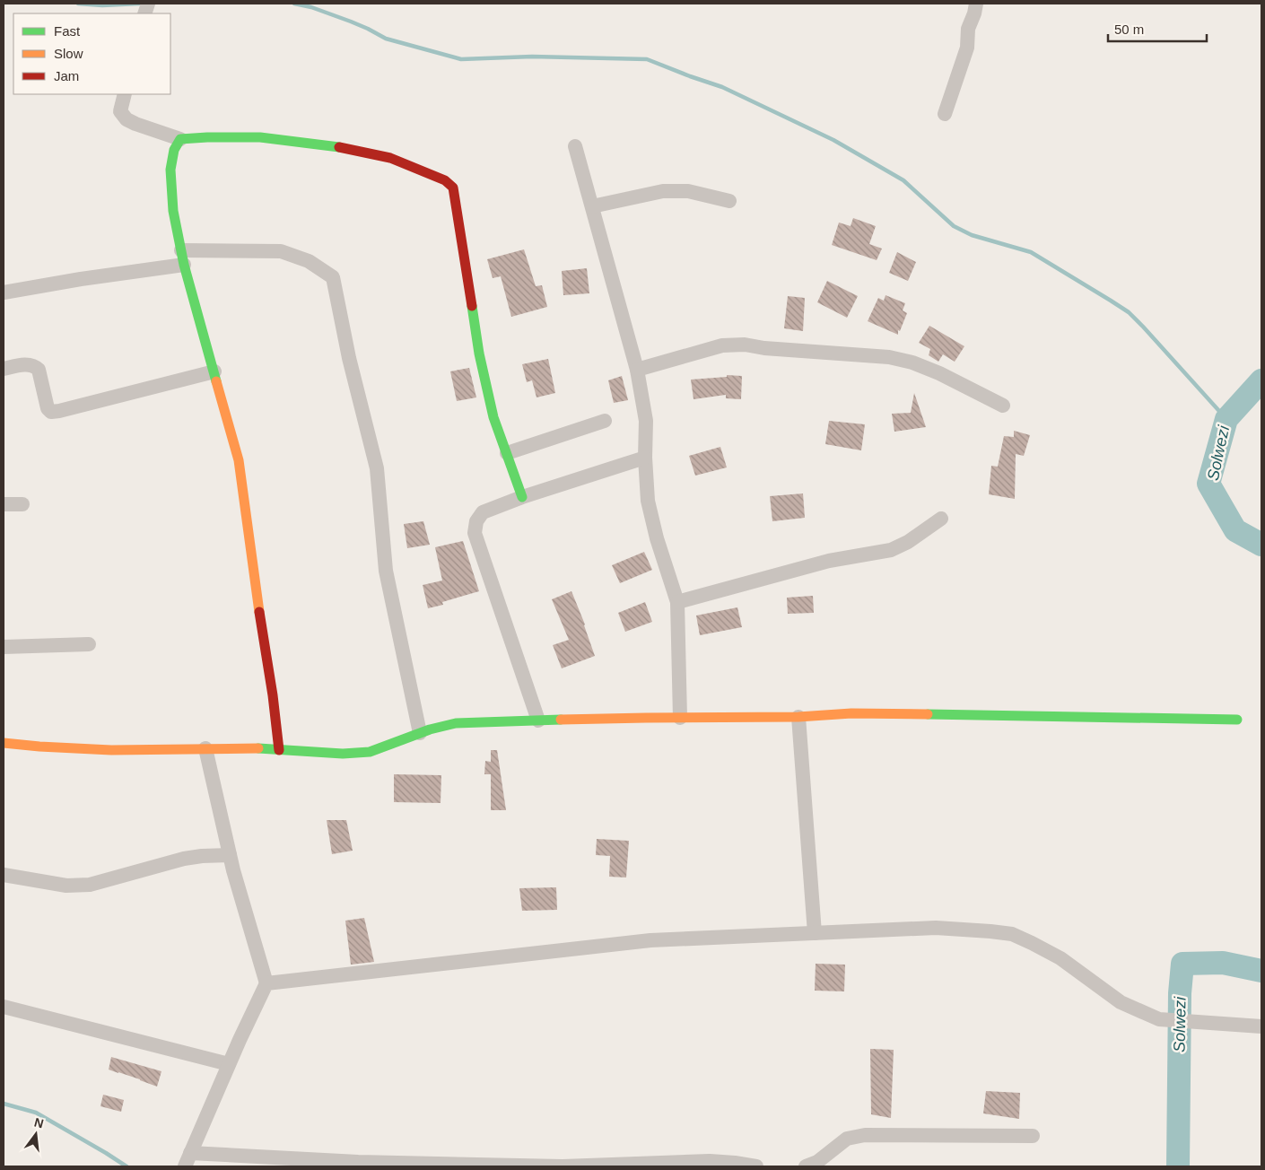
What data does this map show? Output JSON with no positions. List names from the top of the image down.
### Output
{
  "water": ["Solwezi"],
  "legend": ["Fast", "Slow", "Jam"],
  "scale_bar": "50 m",
  "north": "top"
}
